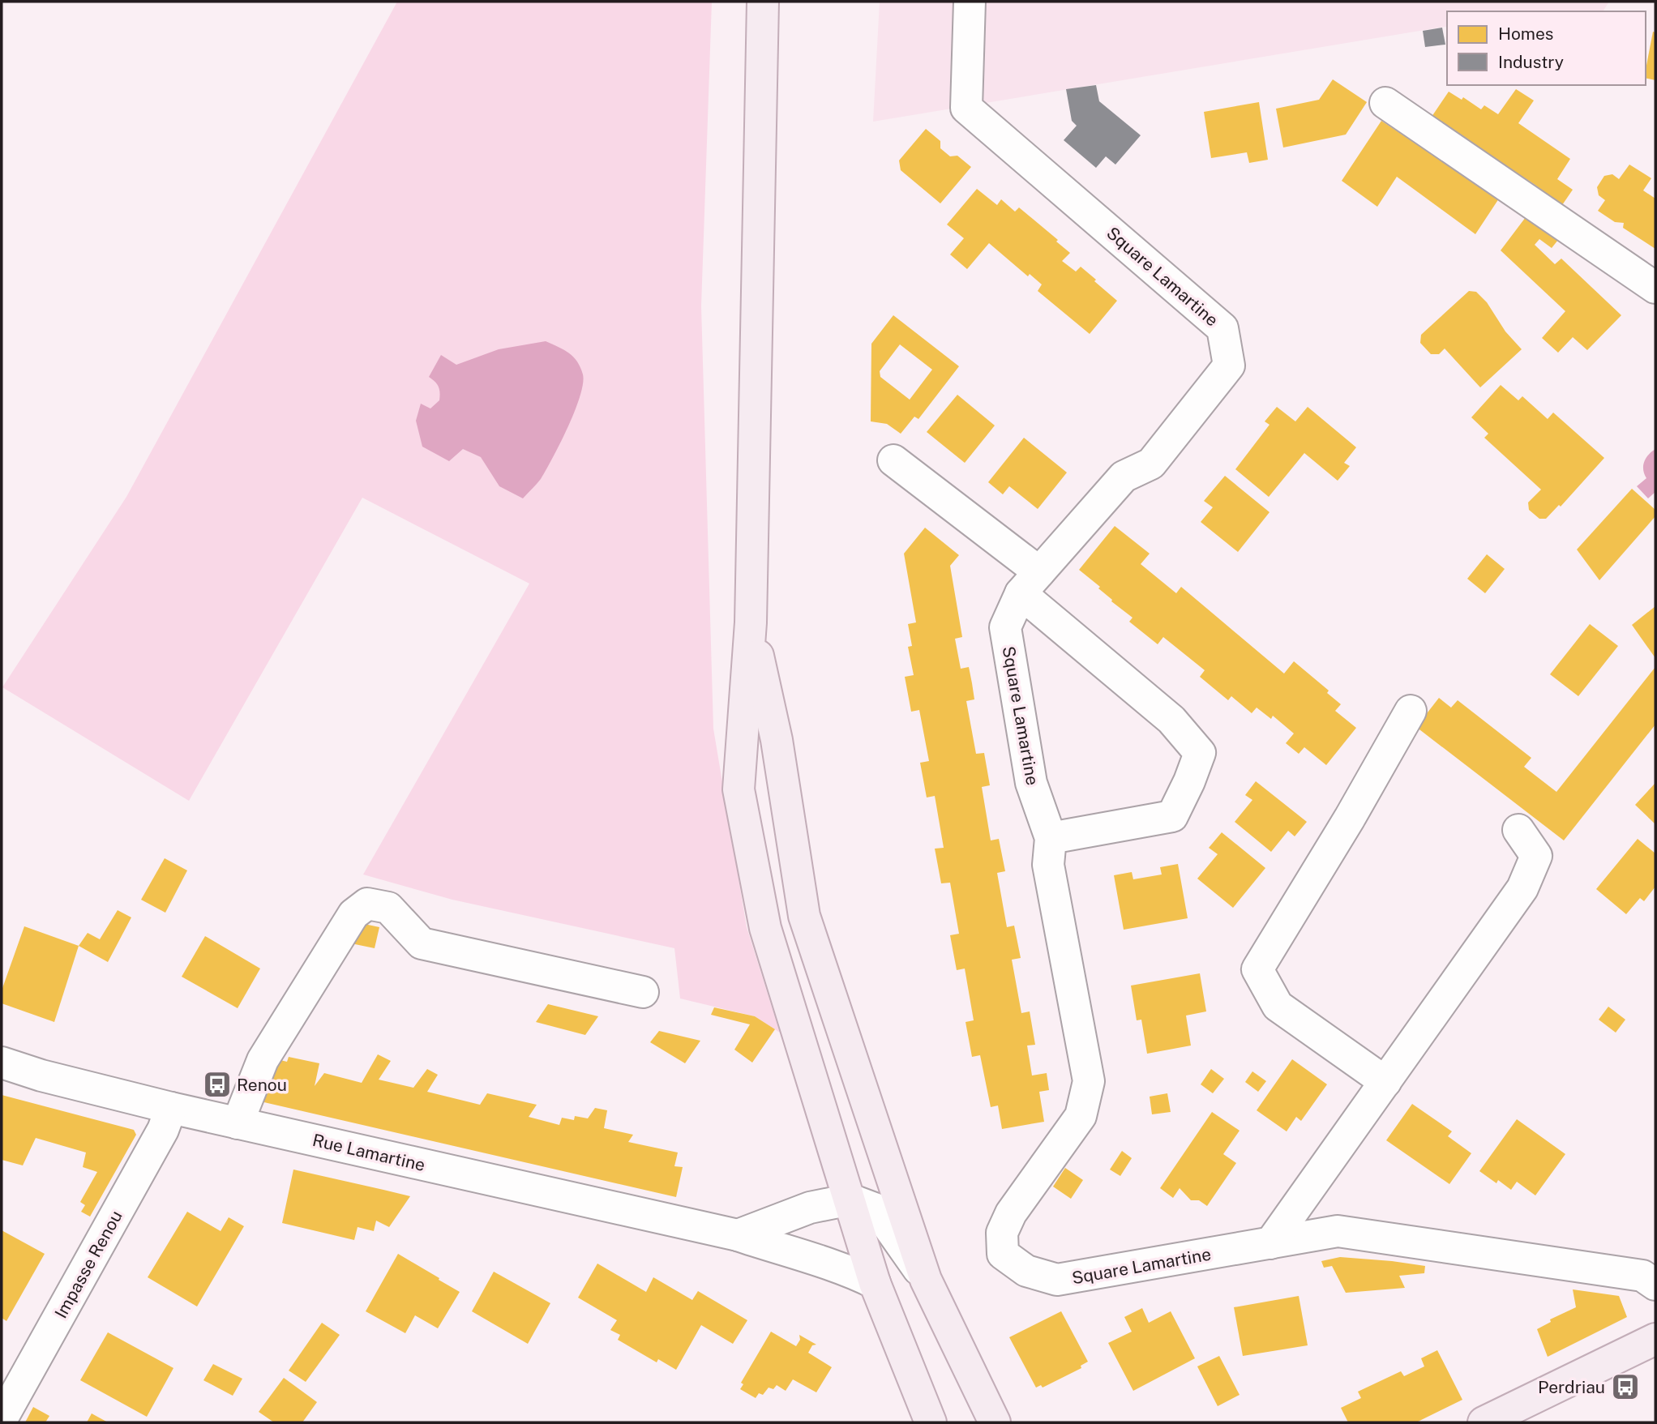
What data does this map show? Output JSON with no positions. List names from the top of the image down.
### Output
{
  "streets": {
    "street": ["Square Lamartine", "Rue Lamartine", "Impasse Renou"]
  },
  "crossings": [
    ["Rue Lamartine", "Impasse Renou"]
  ],
  "places": {
    "bus stop": ["Renou", "Perdriau"]
  },
  "legend": ["Homes", "Industry"]
}
